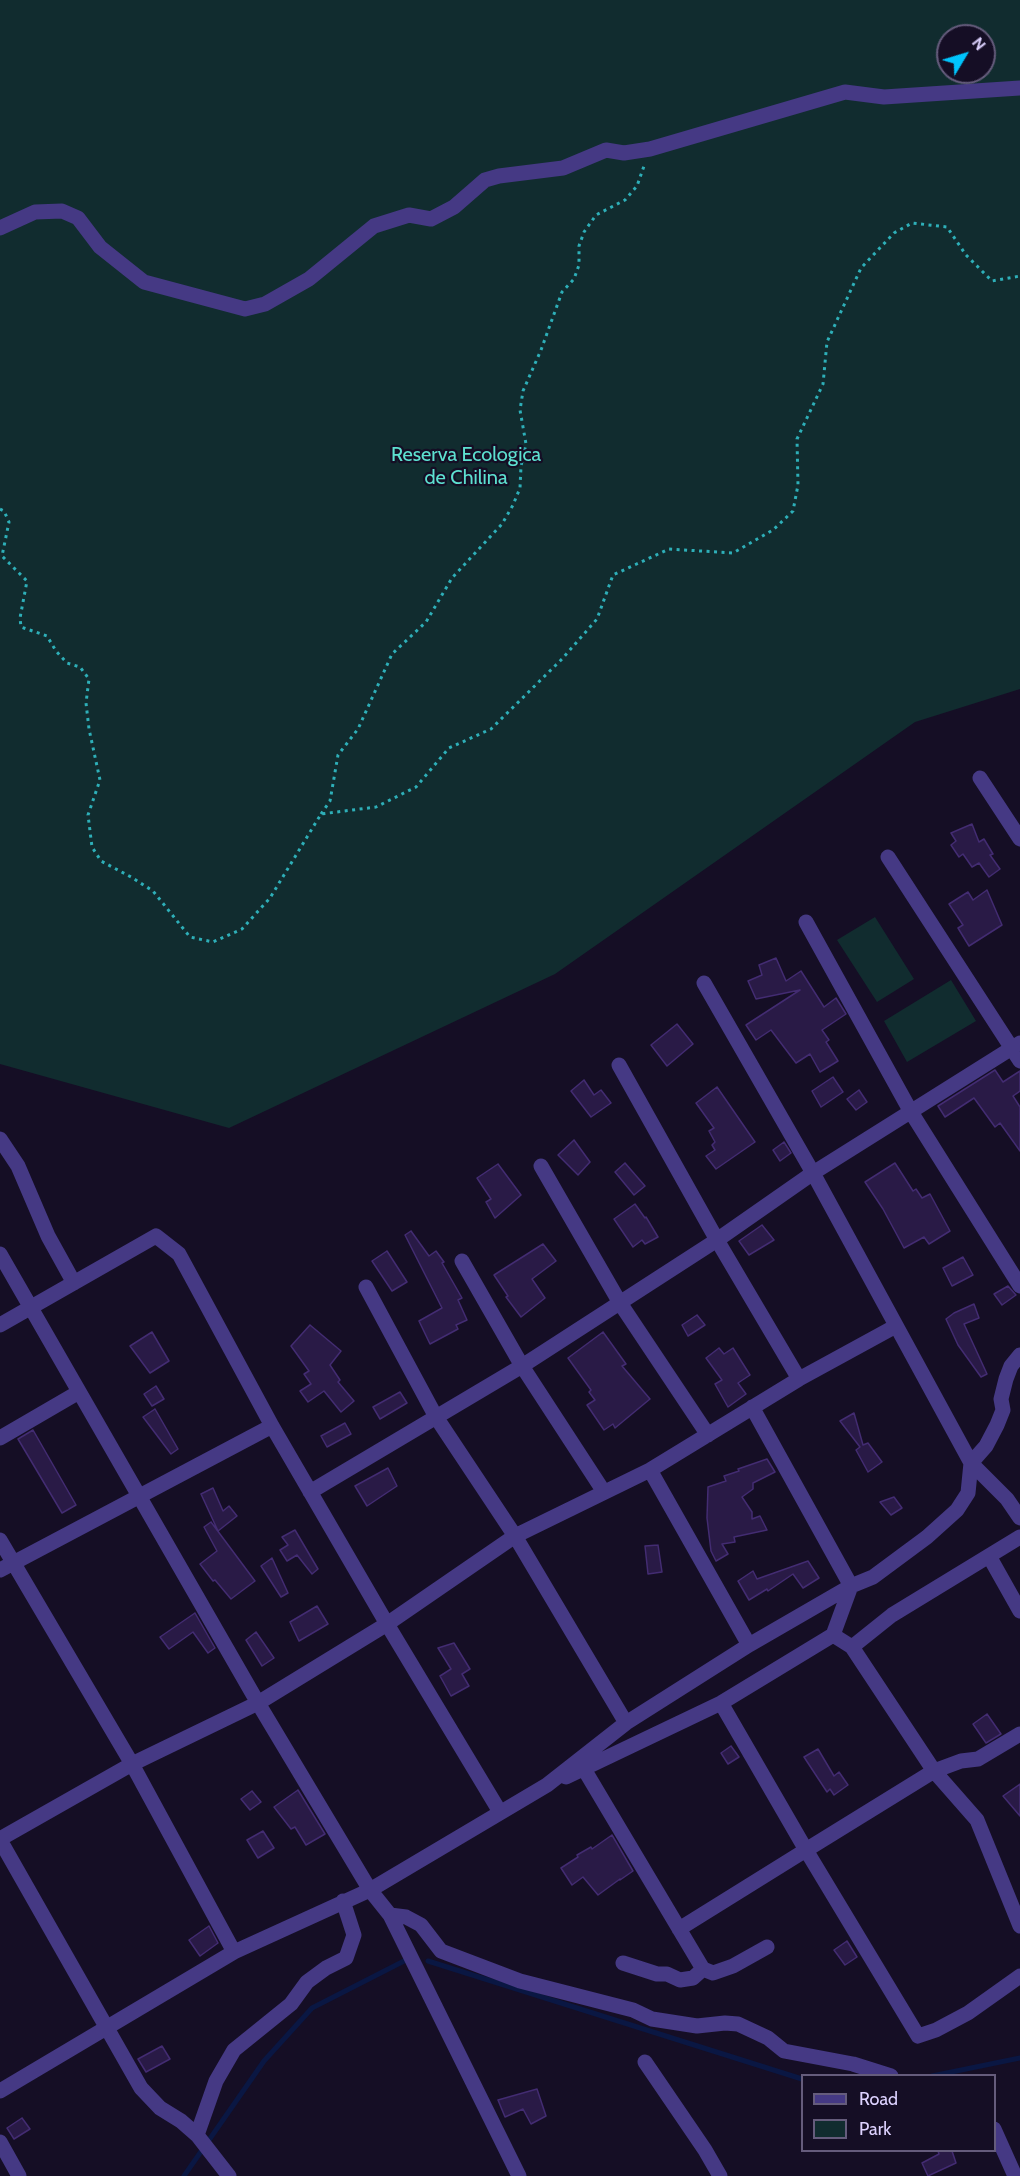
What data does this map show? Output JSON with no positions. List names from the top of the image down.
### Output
{
  "parks": ["Reserva Ecologica de Chilina"],
  "legend": ["Road", "Park"],
  "north": "top right"
}
